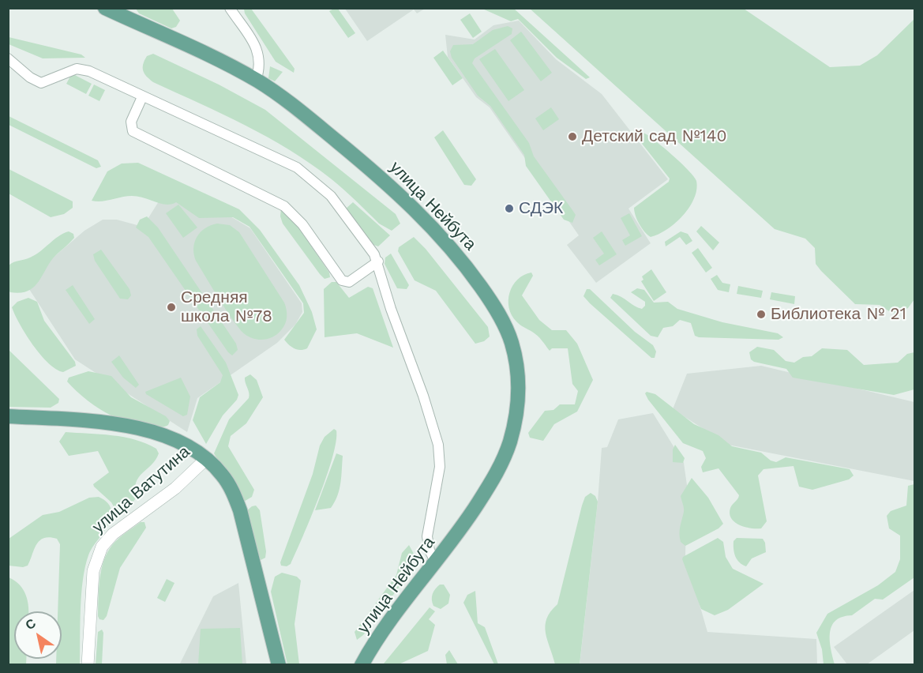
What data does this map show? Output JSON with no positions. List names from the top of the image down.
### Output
{
  "streets": {
    "main road": ["улица Нейбута", "улица Ватутина"]
  },
  "places": [
    "Детский сад №140",
    "СДЭК",
    "Средняя школа №78",
    "Библиотека № 21"
  ],
  "north": "top left"
}
